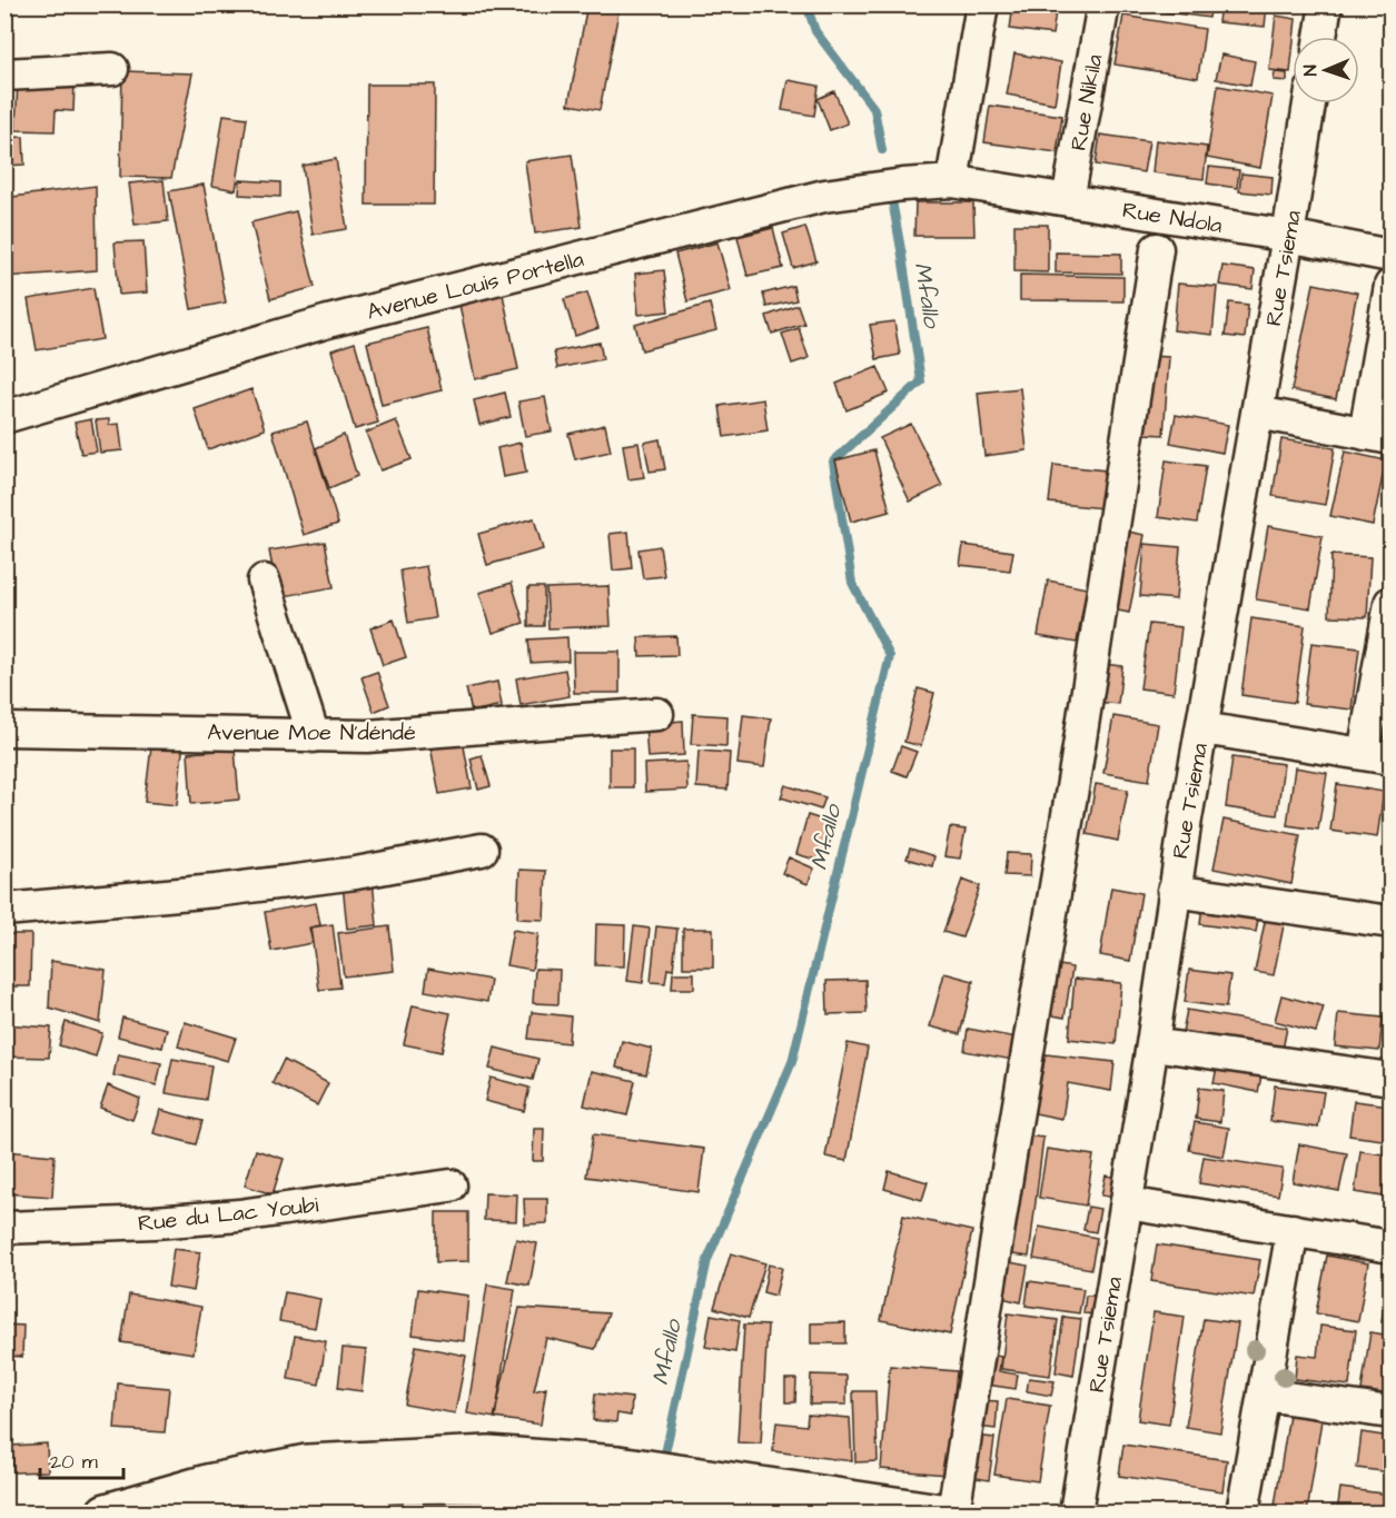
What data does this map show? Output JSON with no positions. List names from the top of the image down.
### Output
{
  "streets": {
    "street": [
      "Rue Nikila",
      "Rue Ndola",
      "Rue Tsiema",
      "Avenue Louis Portella",
      "Avenue Moe N'déndé",
      "Rue du Lac Youbi"
    ]
  },
  "crossings": [
    ["Rue Nikila", "Rue Ndola"],
    ["Rue Ndola", "Rue Tsiema"],
    ["Rue Ndola", "Avenue Louis Portella"]
  ],
  "water": ["Mfallo"],
  "scale_bar": "20 m",
  "north": "left"
}
